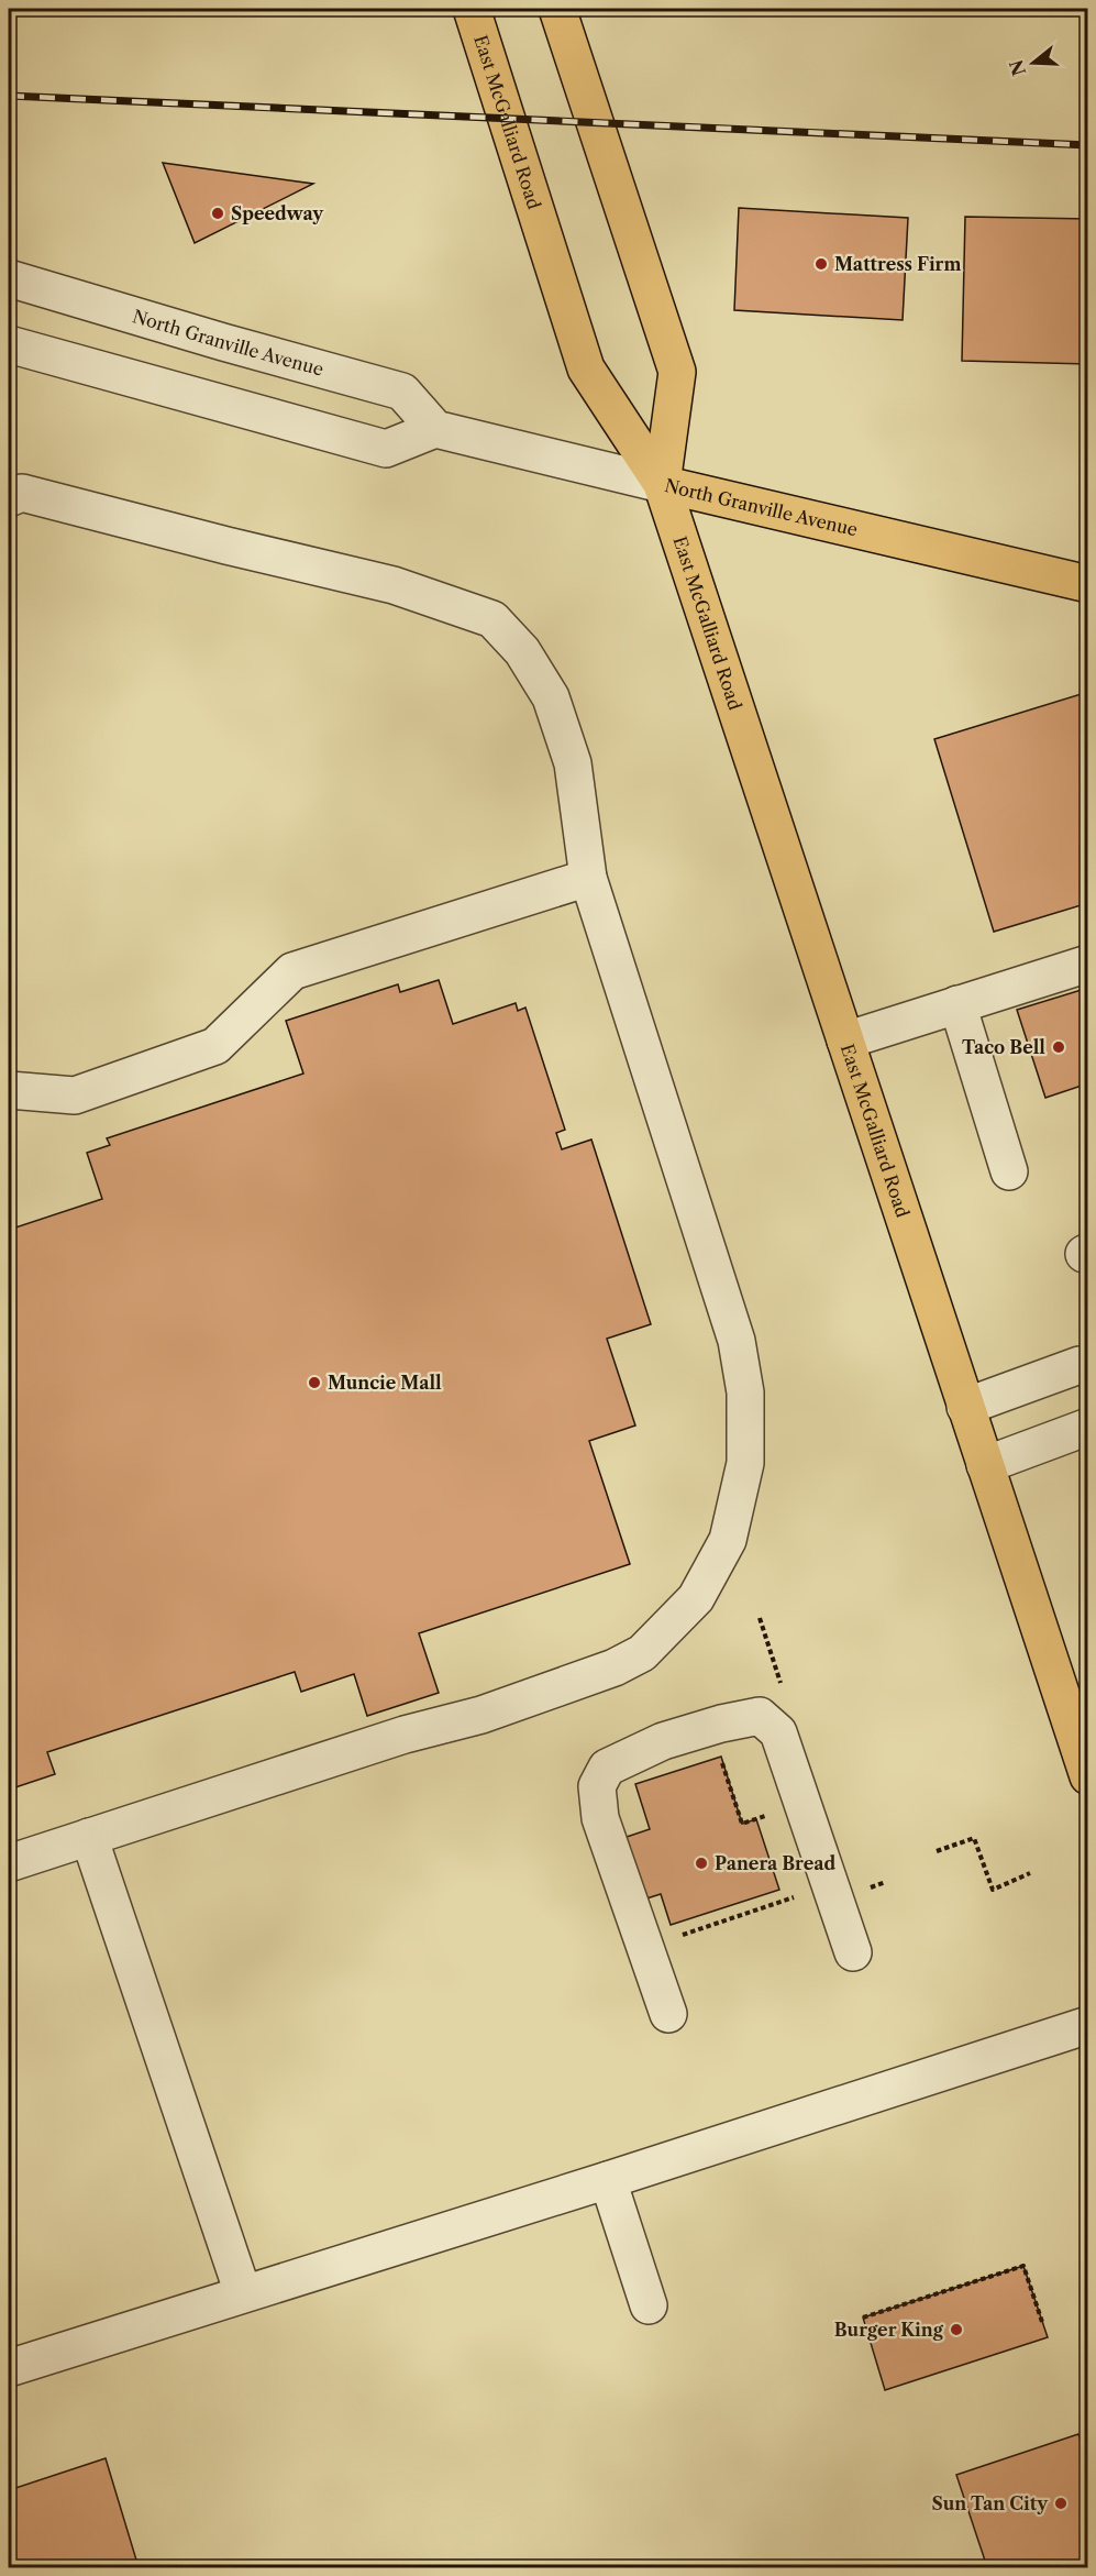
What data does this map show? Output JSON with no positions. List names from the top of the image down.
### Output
{
  "streets": {
    "main road": ["East McGalliard Road", "North Granville Avenue"]
  },
  "crossings": [
    ["East McGalliard Road", "North Granville Avenue"]
  ],
  "places": [
    "Speedway",
    "Mattress Firm",
    "Taco Bell",
    "Muncie Mall",
    "Panera Bread",
    "Burger King",
    "Sun Tan City"
  ],
  "north": "left"
}
